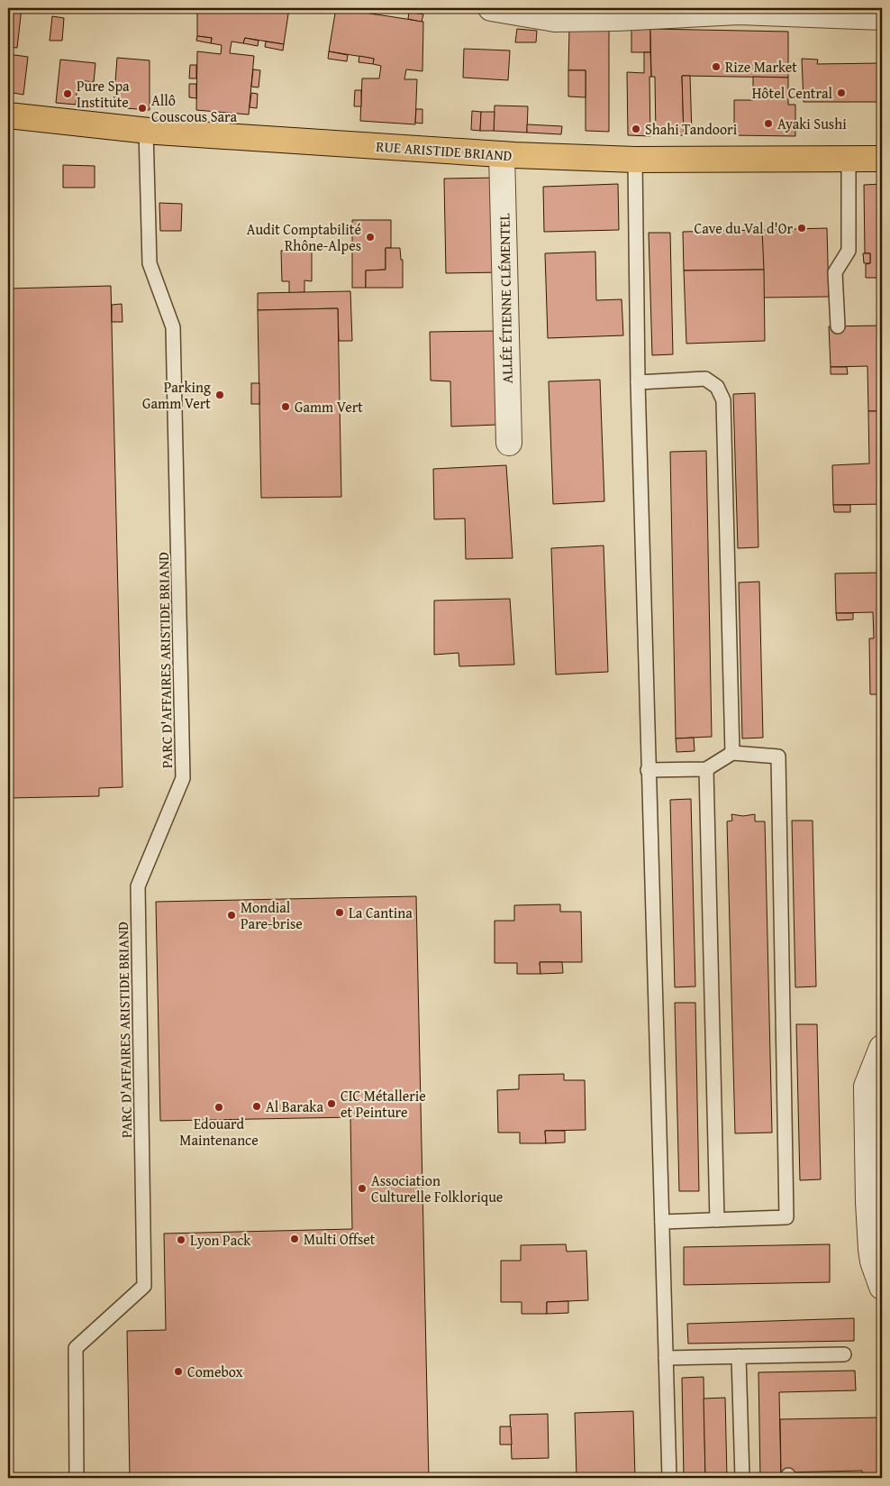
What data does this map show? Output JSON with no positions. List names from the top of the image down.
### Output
{
  "streets": {
    "main road": ["RUE ARISTIDE BRIAND"],
    "street": ["ALLÉE ÉTIENNE CLÉMENTEL"],
    "lane": ["PARC D'AFFAIRES ARISTIDE BRIAND"]
  },
  "crossings": [
    ["RUE ARISTIDE BRIAND", "ALLÉE ÉTIENNE CLÉMENTEL"],
    ["RUE ARISTIDE BRIAND", "PARC D'AFFAIRES ARISTIDE BRIAND"]
  ],
  "places": [
    "Rize Market",
    "Hôtel Central",
    "Pure Spa Institute",
    "Allô Couscous Sara",
    "Ayaki Sushi",
    "Shahi Tandoori",
    "Cave du Val d'Or",
    "Audit Comptabilité Rhône-Alpes",
    "Parking Gamm Vert",
    "Gamm Vert",
    "La Cantina",
    "Mondial Pare-brise",
    "CIC Métallerie et Peinture",
    "Al Baraka",
    "Edouard Maintenance",
    "Association Culturelle Folklorique",
    "Multi Offset",
    "Lyon Pack",
    "Comebox"
  ]
}
